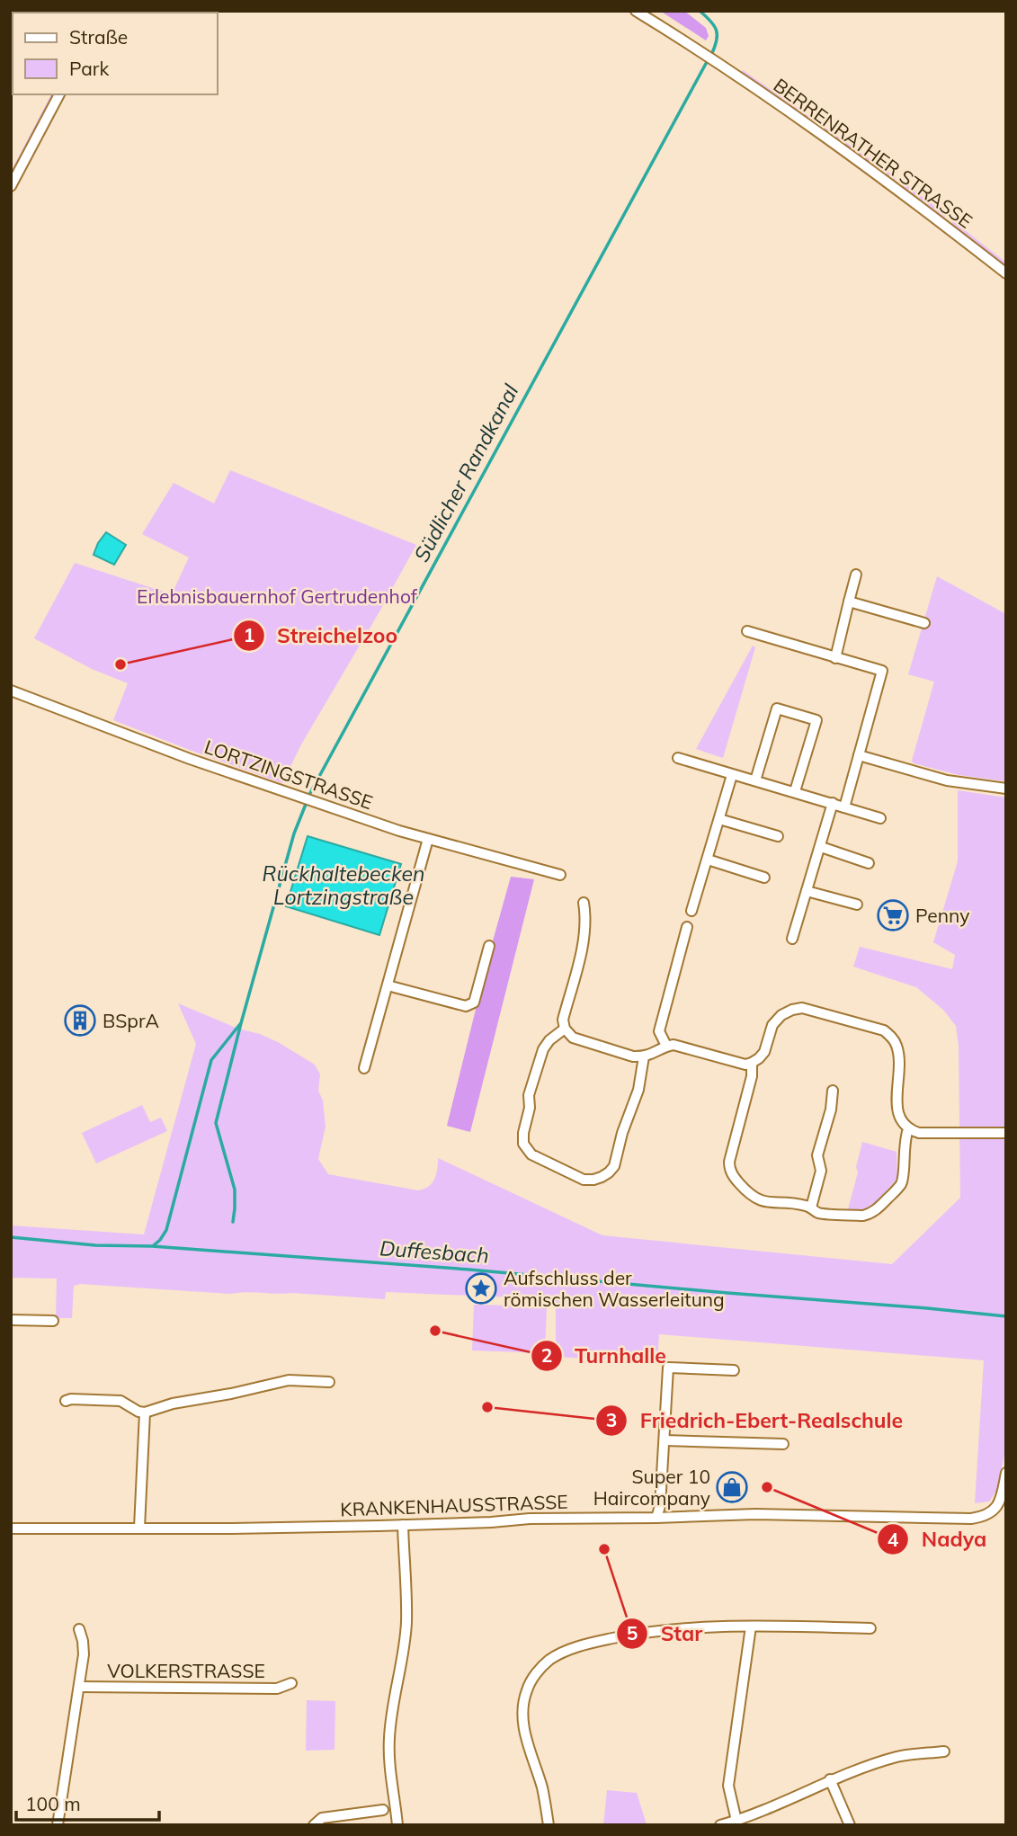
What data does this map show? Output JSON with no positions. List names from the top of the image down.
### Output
{
  "streets": {
    "street": [
      "BERRENRATHER STRASSE",
      "LORTZINGSTRASSE",
      "KRANKENHAUSSTRASSE",
      "VOLKERSTRASSE"
    ]
  },
  "water": ["Südlicher Randkanal", "Rückhaltebecken Lortzingstraße", "Duffesbach"],
  "parks": ["Erlebnisbauernhof Gertrudenhof"],
  "places": {
    "other": [
      "Streichelzoo",
      "Turnhalle",
      "Friedrich-Ebert-Realschule",
      "Nadya",
      "Star"
    ],
    "supermarket": ["Penny"],
    "building": ["BSprA"],
    "place": ["Aufschluss der römischen Wasserleitung"],
    "shop": ["Super 10 Haircompany"]
  },
  "legend": ["Straße", "Park"],
  "scale_bar": "100 m"
}
